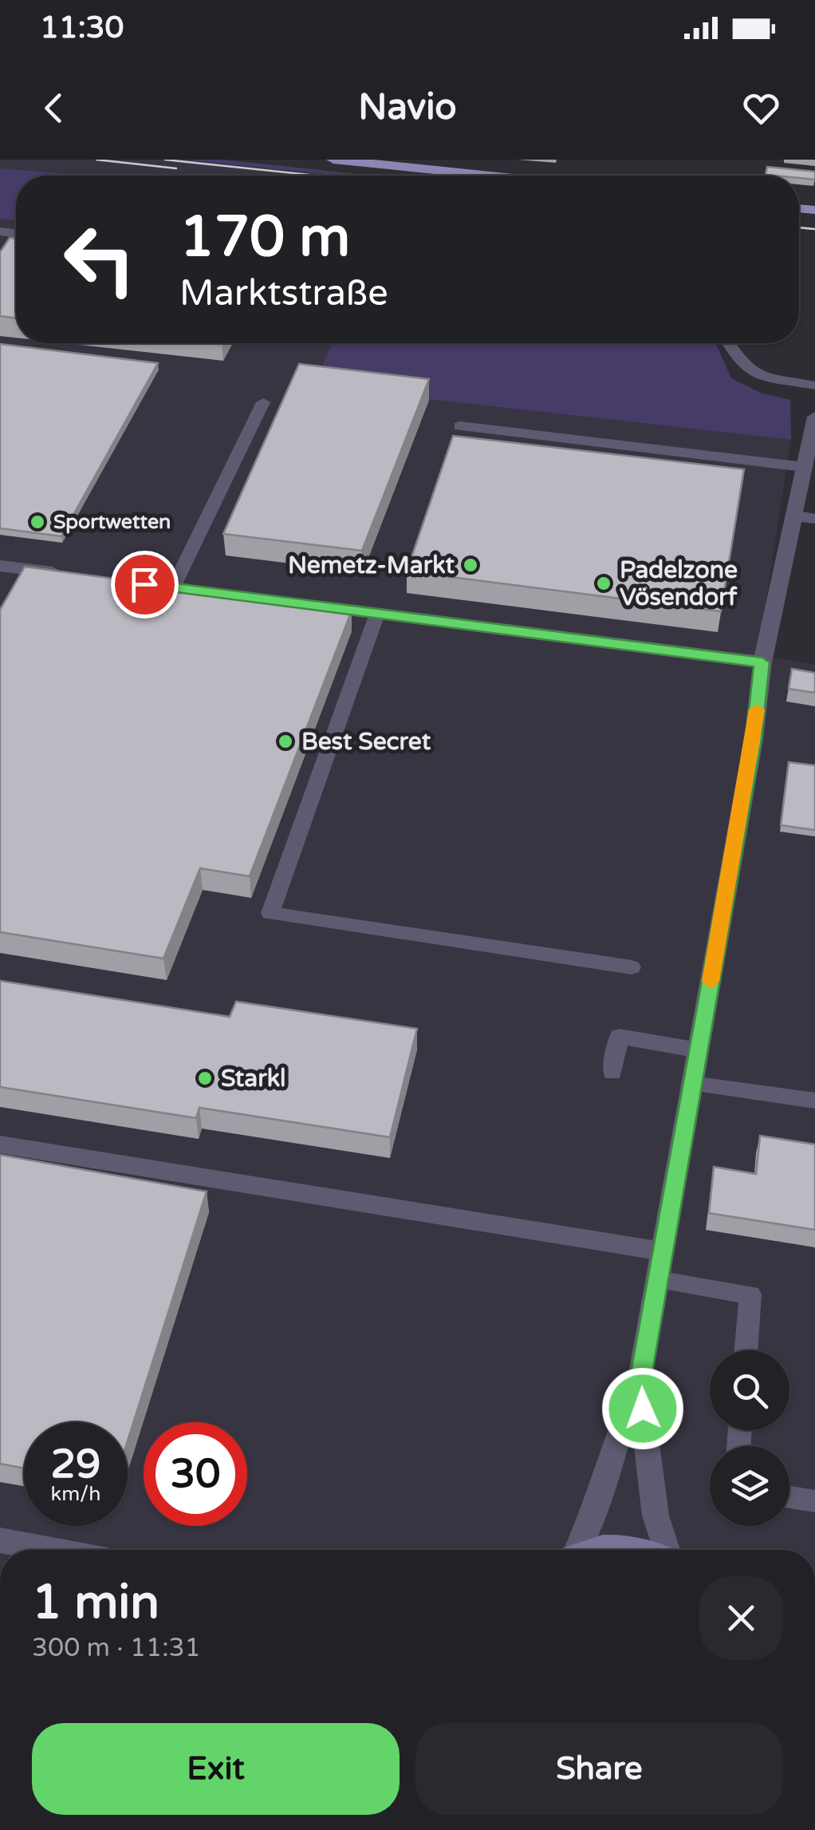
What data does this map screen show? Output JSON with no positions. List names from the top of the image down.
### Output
{
  "places": [
    "Sportwetten",
    "Nemetz-Markt",
    "Padelzone Vösendorf",
    "Best Secret",
    "Starkl"
  ],
  "page": {
    "status": "11:30",
    "header": "Navio",
    "turn": ["170 m", "Marktstraße"],
    "speed": "29 km/h",
    "limit": "30",
    "heading": ["1 min", "300 m · 11:31"],
    "buttons": ["Exit", "Share"]
  }
}
